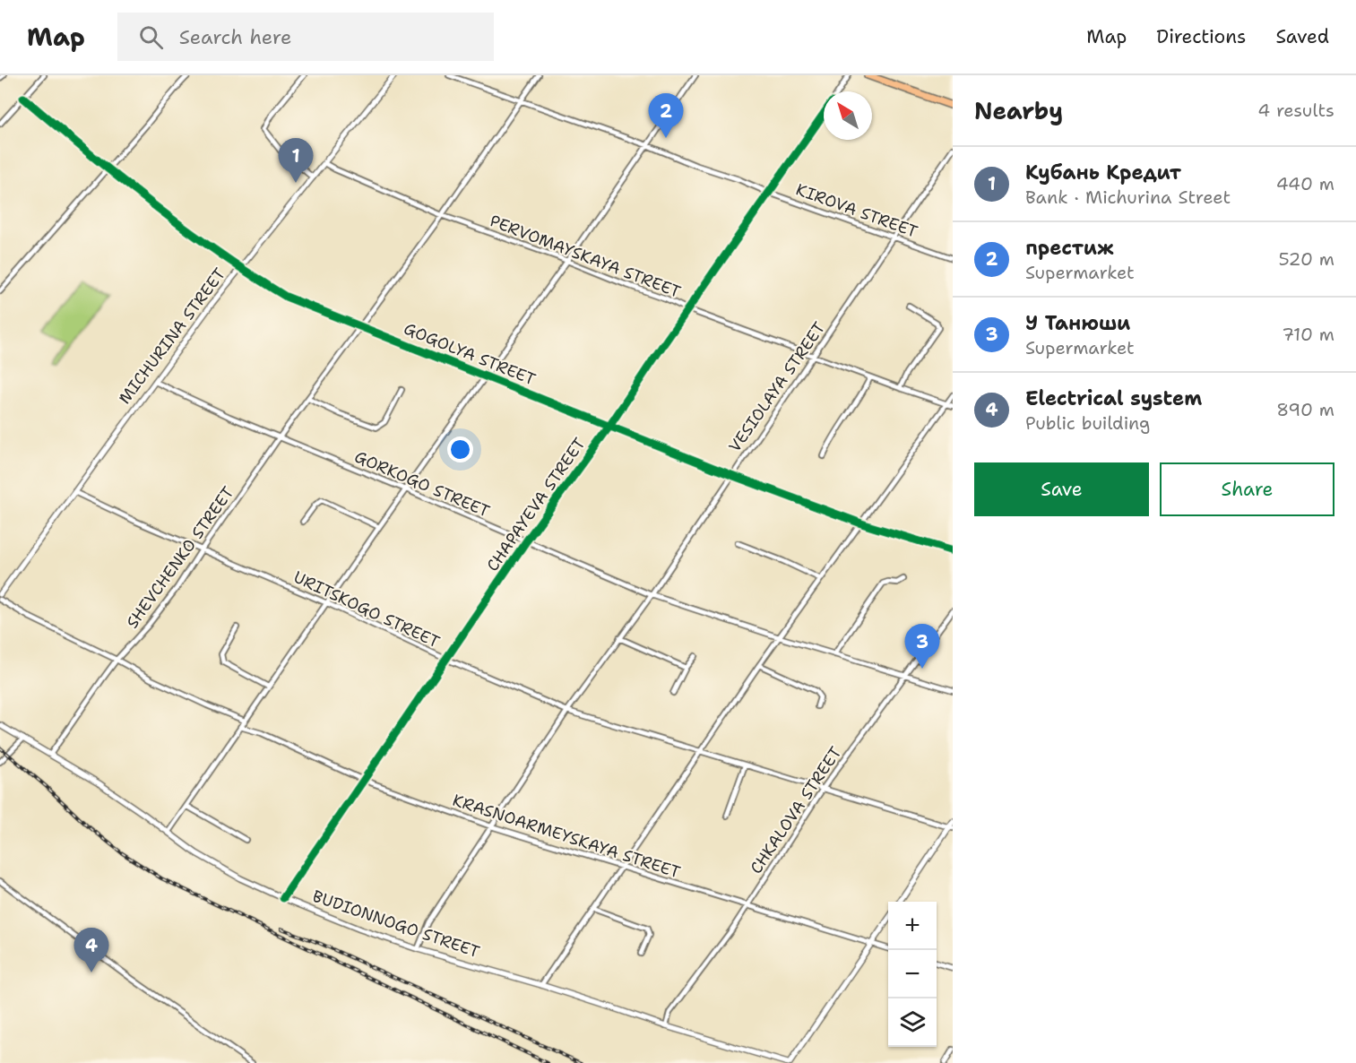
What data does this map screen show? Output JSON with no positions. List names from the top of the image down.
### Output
{
  "streets": {
    "street": [
      "KIROVA STREET",
      "PERVOMAYSKAYA STREET",
      "MICHURINA STREET",
      "GOGOLYA STREET",
      "VESIOLAYA STREET",
      "GORKOGO STREET",
      "CHAPAYEVA STREET",
      "SHEVCHENKO STREET",
      "URITSKOGO STREET",
      "CHKALOVA STREET",
      "KRASNOARMEYSKAYA STREET",
      "BUDIONNOGO STREET"
    ]
  },
  "crossings": [
    ["KIROVA STREET", "VESIOLAYA STREET"],
    ["KIROVA STREET", "CHAPAYEVA STREET"],
    ["KIROVA STREET", "SHEVCHENKO STREET"],
    ["PERVOMAYSKAYA STREET", "MICHURINA STREET"],
    ["PERVOMAYSKAYA STREET", "VESIOLAYA STREET"],
    ["PERVOMAYSKAYA STREET", "CHAPAYEVA STREET"],
    ["PERVOMAYSKAYA STREET", "SHEVCHENKO STREET"],
    ["MICHURINA STREET", "GOGOLYA STREET"],
    ["MICHURINA STREET", "GORKOGO STREET"],
    ["MICHURINA STREET", "URITSKOGO STREET"],
    ["GOGOLYA STREET", "VESIOLAYA STREET"],
    ["GOGOLYA STREET", "CHAPAYEVA STREET"],
    ["GOGOLYA STREET", "SHEVCHENKO STREET"],
    ["VESIOLAYA STREET", "GORKOGO STREET"],
    ["VESIOLAYA STREET", "URITSKOGO STREET"],
    ["VESIOLAYA STREET", "KRASNOARMEYSKAYA STREET"],
    ["VESIOLAYA STREET", "BUDIONNOGO STREET"],
    ["GORKOGO STREET", "CHAPAYEVA STREET"],
    ["GORKOGO STREET", "SHEVCHENKO STREET"],
    ["GORKOGO STREET", "CHKALOVA STREET"],
    ["CHAPAYEVA STREET", "URITSKOGO STREET"],
    ["CHAPAYEVA STREET", "KRASNOARMEYSKAYA STREET"],
    ["CHAPAYEVA STREET", "BUDIONNOGO STREET"],
    ["SHEVCHENKO STREET", "URITSKOGO STREET"],
    ["SHEVCHENKO STREET", "BUDIONNOGO STREET"],
    ["URITSKOGO STREET", "CHKALOVA STREET"],
    ["CHKALOVA STREET", "KRASNOARMEYSKAYA STREET"],
    ["CHKALOVA STREET", "BUDIONNOGO STREET"]
  ],
  "north": "top left",
  "page": {
    "header": "Map",
    "search": "Search here",
    "nav": ["Map", "Directions", "Saved"],
    "heading": ["Nearby", "4 results"],
    "pins": [
      "2",
      "1",
      "3",
      "4"
    ],
    "list": [
      {
        "mark": "1",
        "name": "Кубань Кредит",
        "note": "Bank · Michurina Street",
        "value": "440 m"
      },
      {
        "mark": "2",
        "name": "престиж",
        "note": "Supermarket",
        "value": "520 m"
      },
      {
        "mark": "3",
        "name": "У Танюши",
        "note": "Supermarket",
        "value": "710 m"
      },
      {
        "mark": "4",
        "name": "Electrical system",
        "note": "Public building",
        "value": "890 m"
      }
    ],
    "buttons": ["Save", "Share"],
    "map_buttons": ["+", "−"]
  }
}
